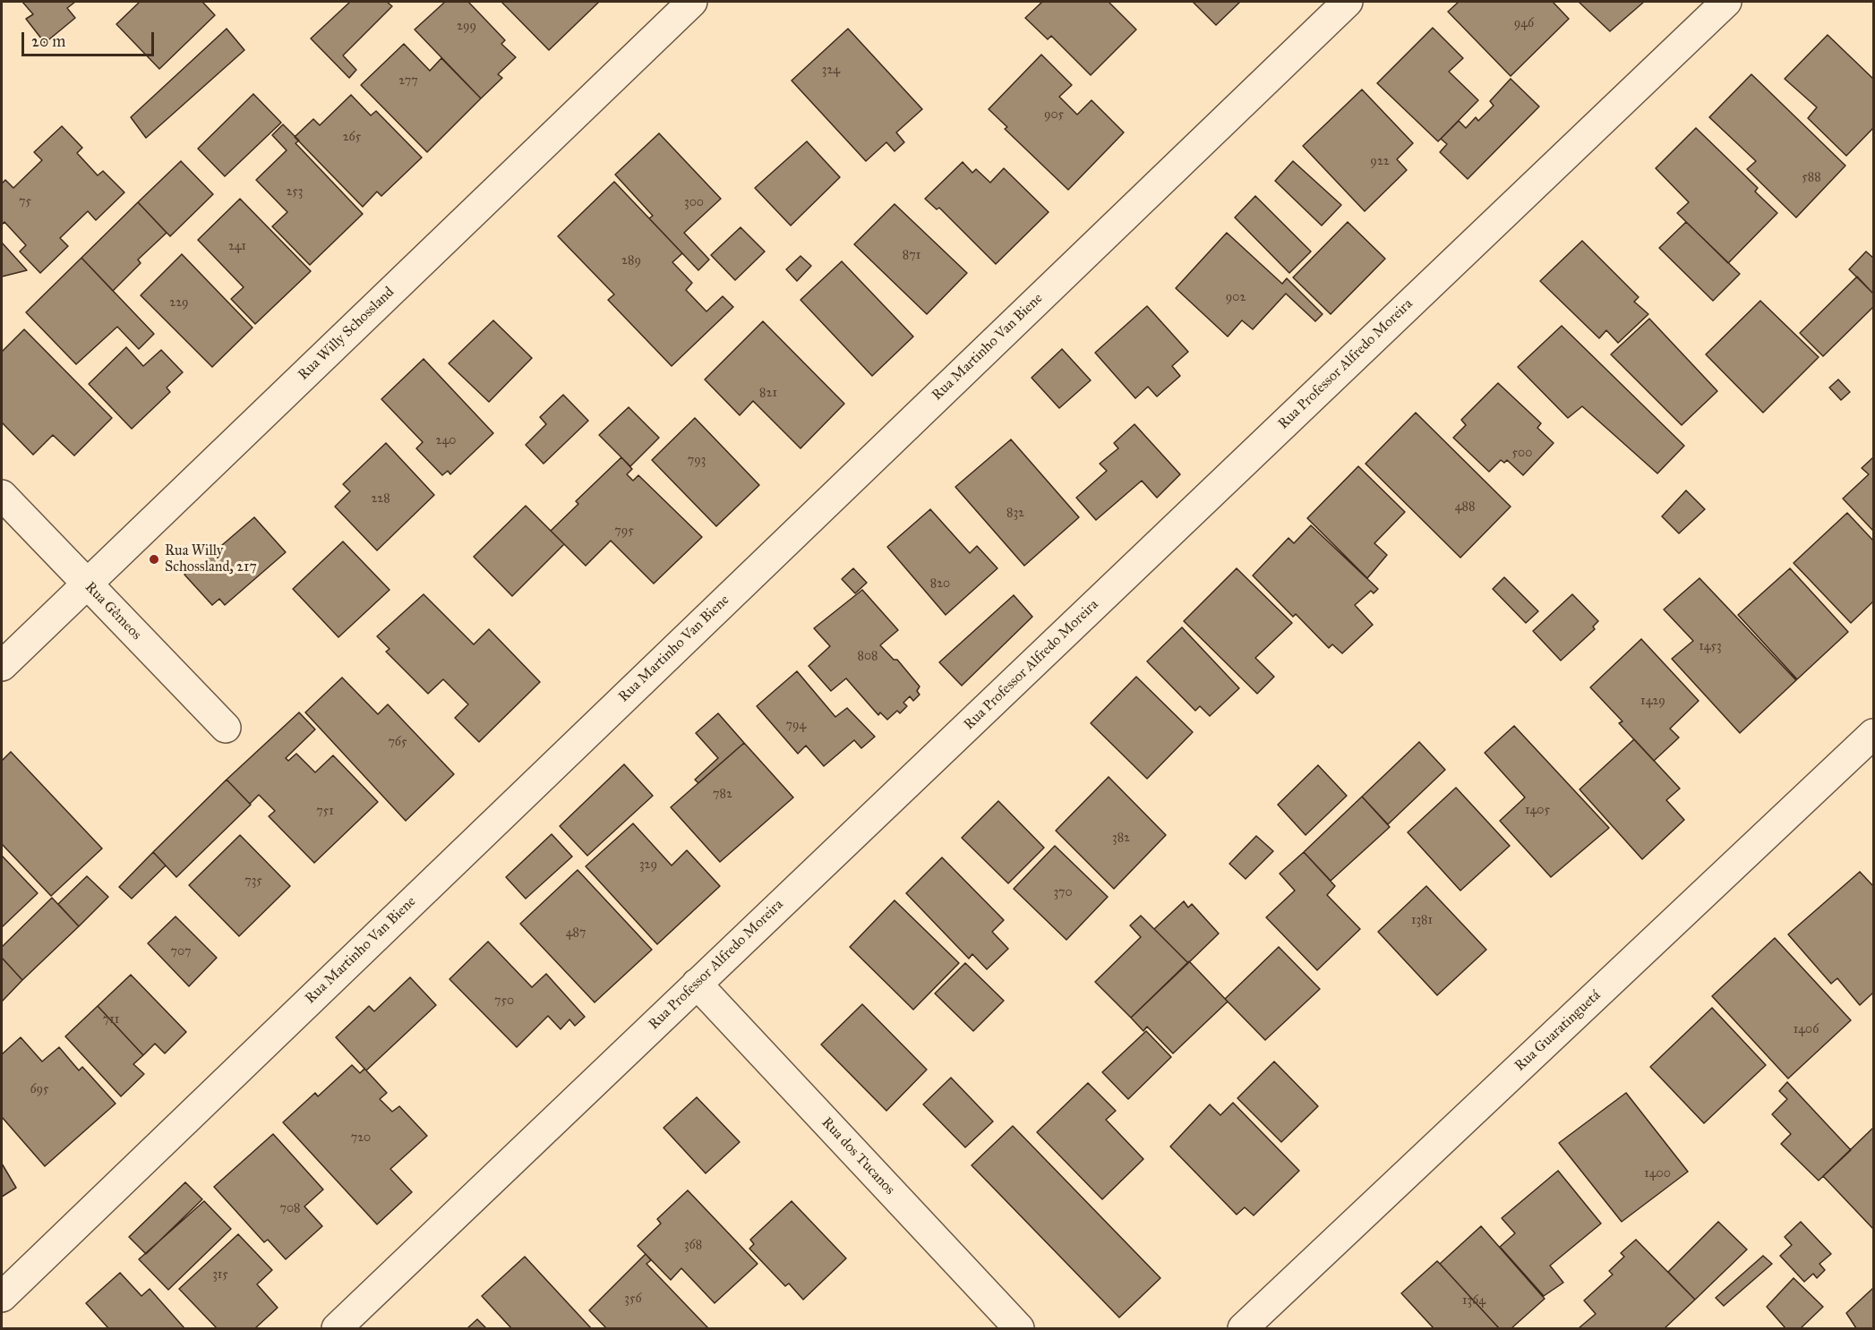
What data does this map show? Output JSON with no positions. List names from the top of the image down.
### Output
{
  "streets": {
    "street": [
      "Rua Willy Schossland",
      "Rua Martinho Van Biene",
      "Rua Professor Alfredo Moreira",
      "Rua Gêmeos",
      "Rua Guaratinguetá",
      "Rua dos Tucanos"
    ]
  },
  "crossings": [
    ["Rua Willy Schossland", "Rua Gêmeos"],
    ["Rua Professor Alfredo Moreira", "Rua dos Tucanos"]
  ],
  "places": ["Rua Willy Schossland, 217"],
  "house_numbers": [
    "946",
    "299",
    "324",
    "277",
    "905",
    "265",
    "922",
    "588",
    "253",
    "75",
    "300",
    "241",
    "871",
    "289",
    "902",
    "229",
    "821",
    "240",
    "500",
    "793",
    "228",
    "488",
    "832",
    "795",
    "820",
    "1453",
    "808",
    "1429",
    "794",
    "765",
    "782",
    "1405",
    "751",
    "382",
    "329",
    "735",
    "370",
    "1381",
    "487",
    "707",
    "750",
    "711",
    "1406",
    "695",
    "720",
    "1400",
    "708",
    "368",
    "315",
    "356",
    "1364"
  ],
  "scale_bar": "20 m"
}
